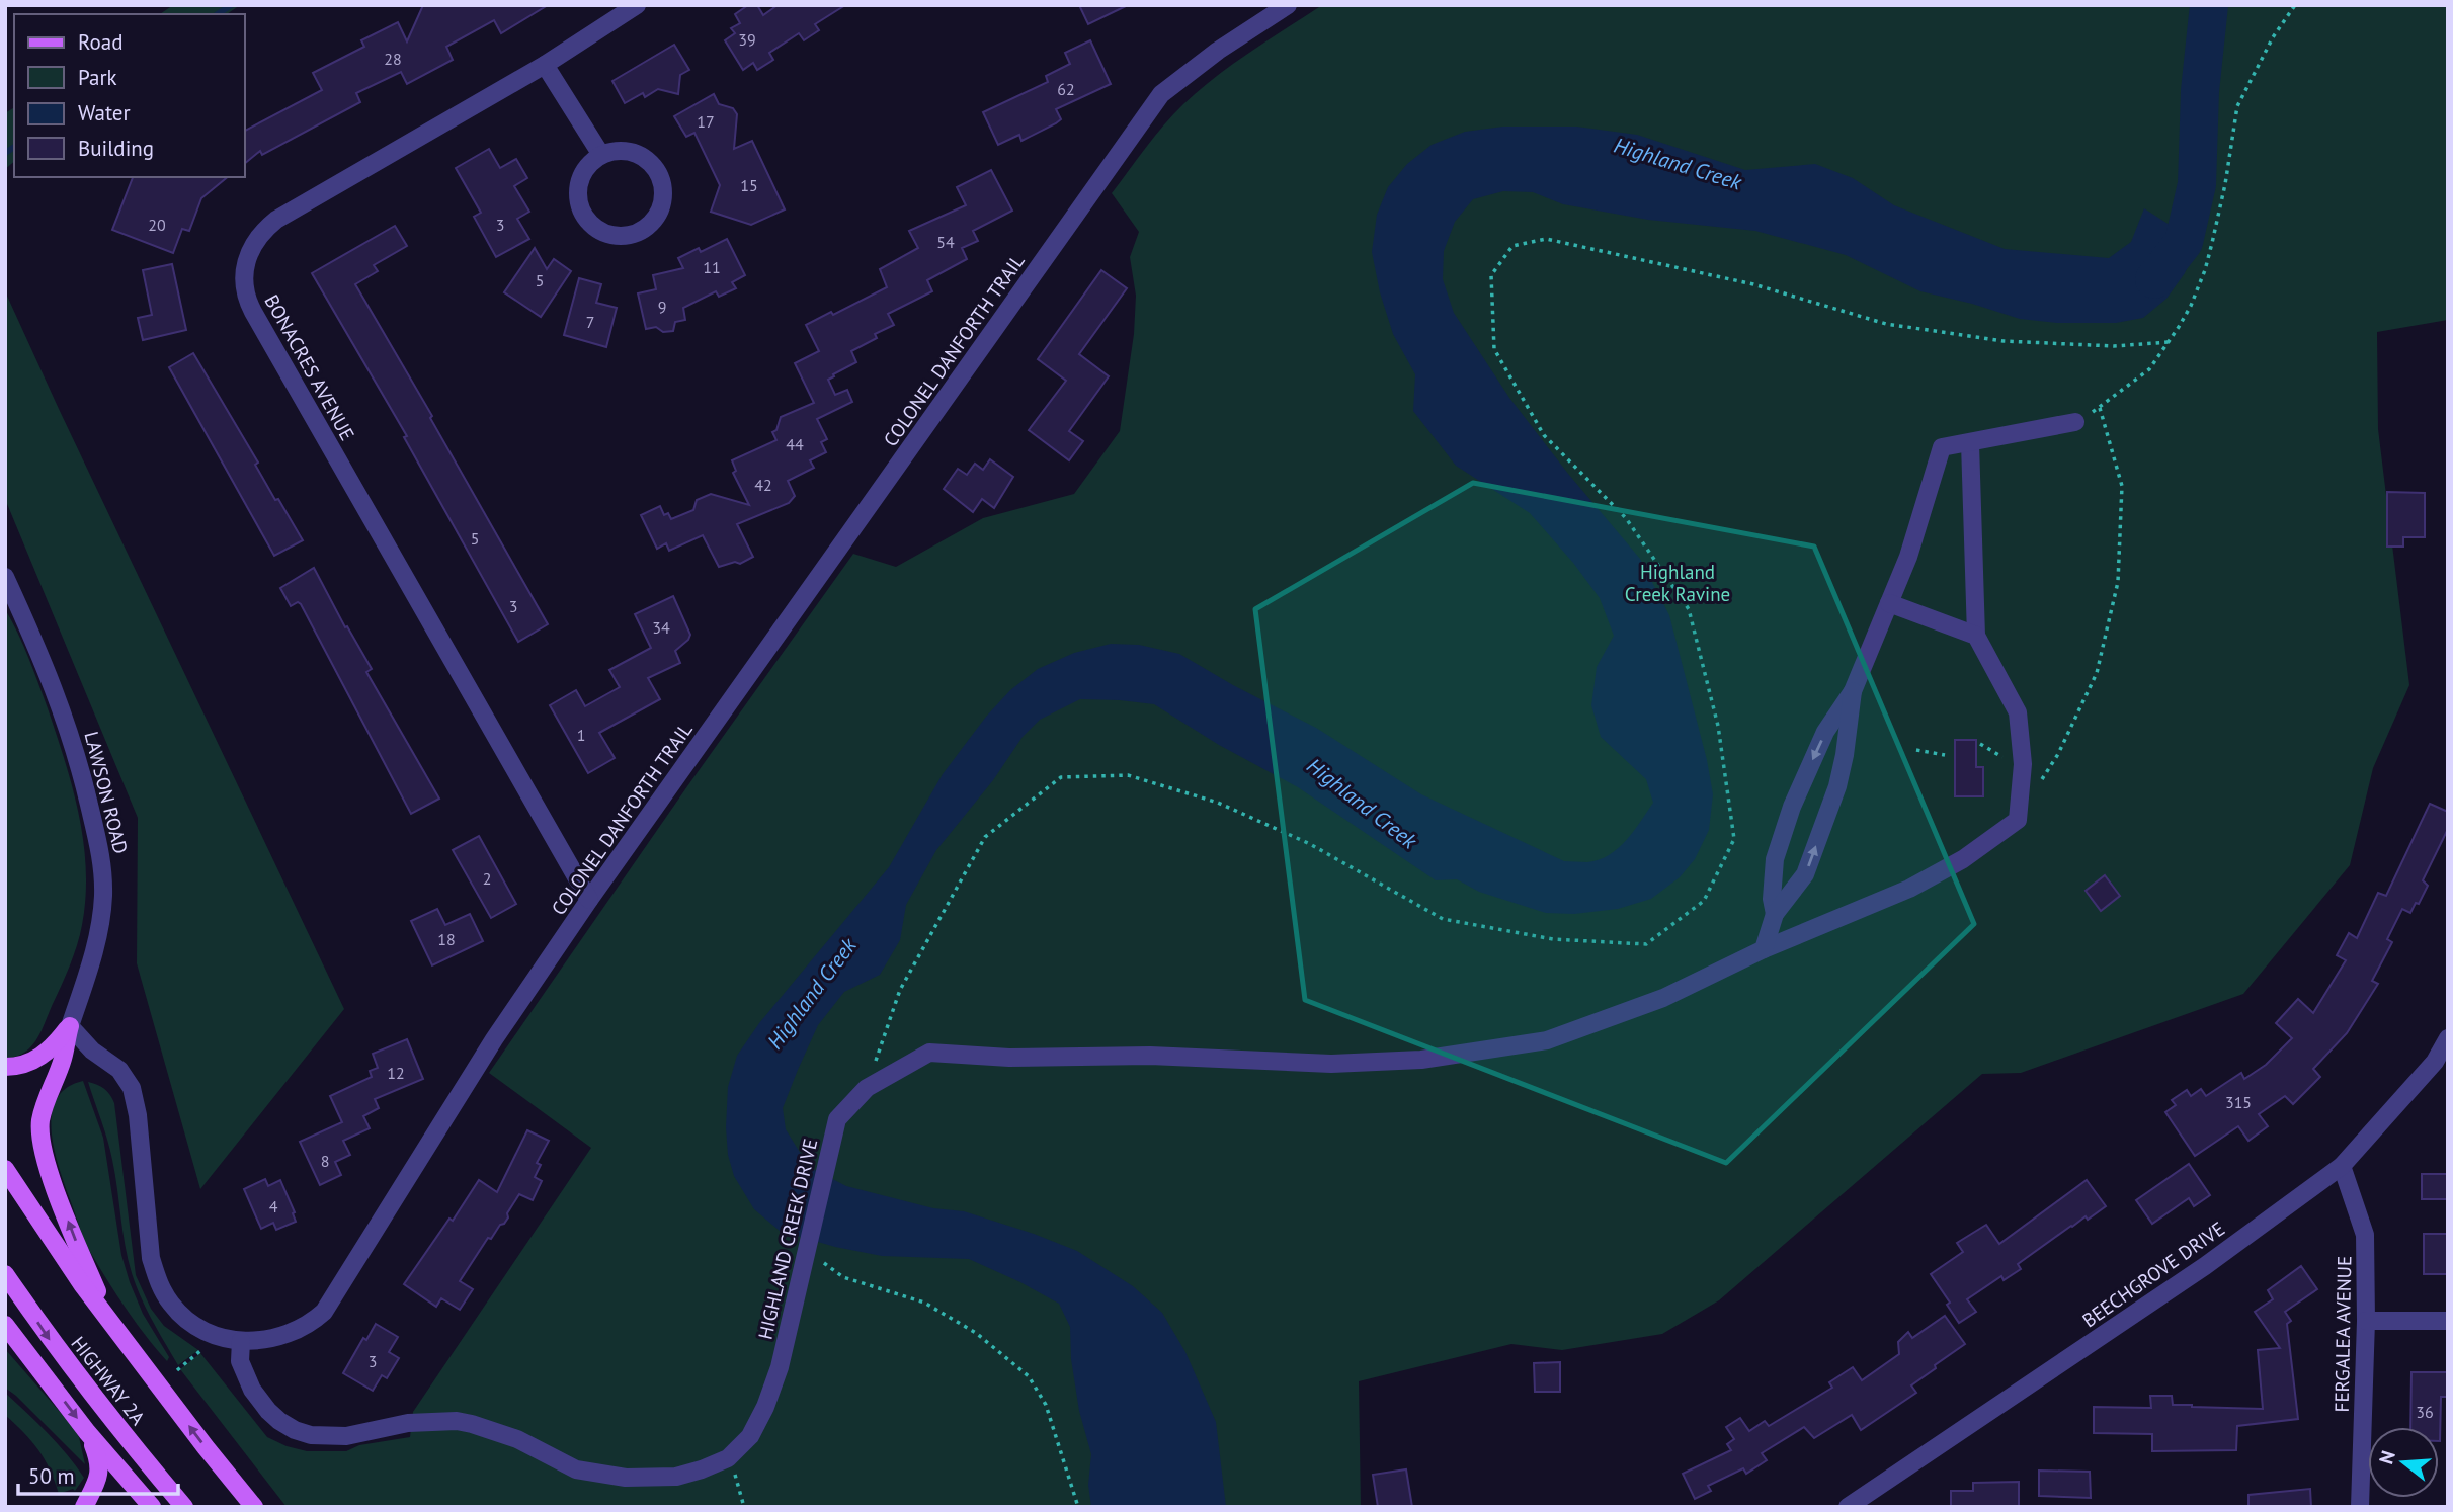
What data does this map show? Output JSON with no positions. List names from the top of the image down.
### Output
{
  "streets": {
    "main road": ["HIGHWAY 2A"],
    "street": [
      "COLONEL DANFORTH TRAIL",
      "BONACRES AVENUE",
      "LAWSON ROAD",
      "HIGHLAND CREEK DRIVE",
      "BEECHGROVE DRIVE",
      "FERGALEA AVENUE"
    ]
  },
  "crossings": [
    ["COLONEL DANFORTH TRAIL", "BONACRES AVENUE"],
    ["COLONEL DANFORTH TRAIL", "LAWSON ROAD"],
    ["COLONEL DANFORTH TRAIL", "HIGHLAND CREEK DRIVE"],
    ["BEECHGROVE DRIVE", "FERGALEA AVENUE"]
  ],
  "water": ["Highland Creek"],
  "parks": ["Highland Creek Ravine"],
  "house_numbers": [
    "39",
    "28",
    "62",
    "17",
    "15",
    "20",
    "3",
    "54",
    "11",
    "5",
    "9",
    "7",
    "44",
    "42",
    "5",
    "3",
    "34",
    "1",
    "2",
    "18",
    "12",
    "315",
    "8",
    "4",
    "3",
    "36"
  ],
  "legend": [
    "Road",
    "Park",
    "Water",
    "Building"
  ],
  "scale_bar": "50 m",
  "north": "left"
}
